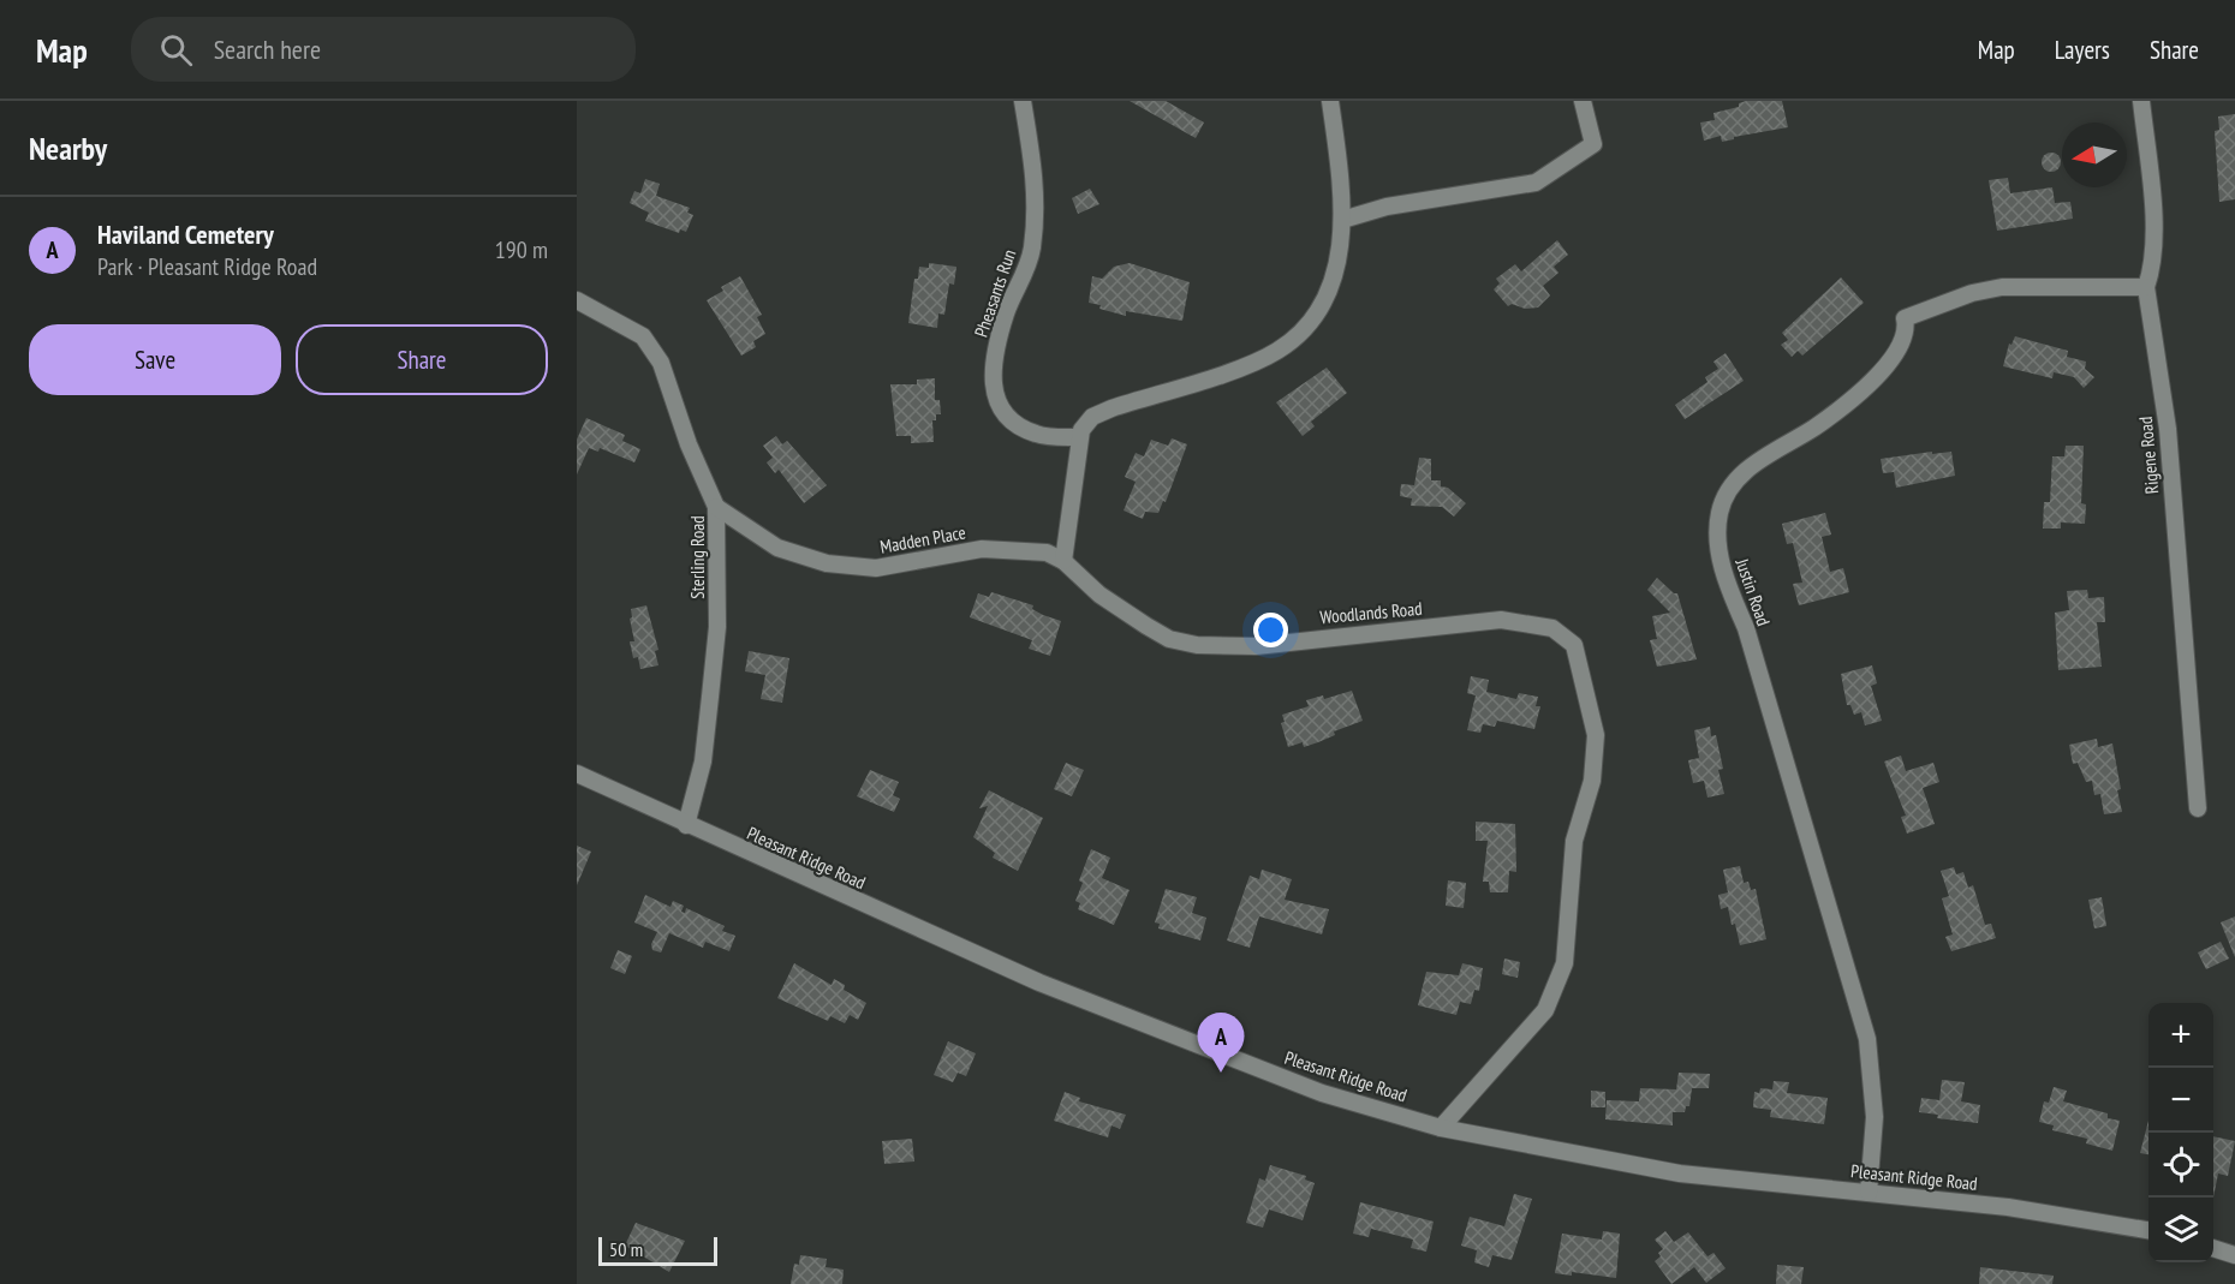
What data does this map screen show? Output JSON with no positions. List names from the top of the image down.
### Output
{
  "streets": {
    "street": [
      "Pheasants Run",
      "Rigene Road",
      "Madden Place",
      "Sterling Road",
      "Justin Road",
      "Woodlands Road",
      "Pleasant Ridge Road"
    ]
  },
  "crossings": [
    ["Rigene Road", "Justin Road"],
    ["Madden Place", "Sterling Road"],
    ["Madden Place", "Woodlands Road"],
    ["Sterling Road", "Pleasant Ridge Road"],
    ["Justin Road", "Pleasant Ridge Road"],
    ["Woodlands Road", "Pleasant Ridge Road"]
  ],
  "scale_bar": "50 m",
  "north": "left",
  "page": {
    "header": "Map",
    "search": "Search here",
    "nav": ["Map", "Layers", "Share"],
    "heading": "Nearby",
    "list": [
      {
        "mark": "A",
        "name": "Haviland Cemetery",
        "note": "Park · Pleasant Ridge Road",
        "value": "190 m"
      }
    ],
    "buttons": ["Save", "Share"],
    "map_buttons": ["+", "−"],
    "pins": "A",
    "scale": "50 m"
  }
}
